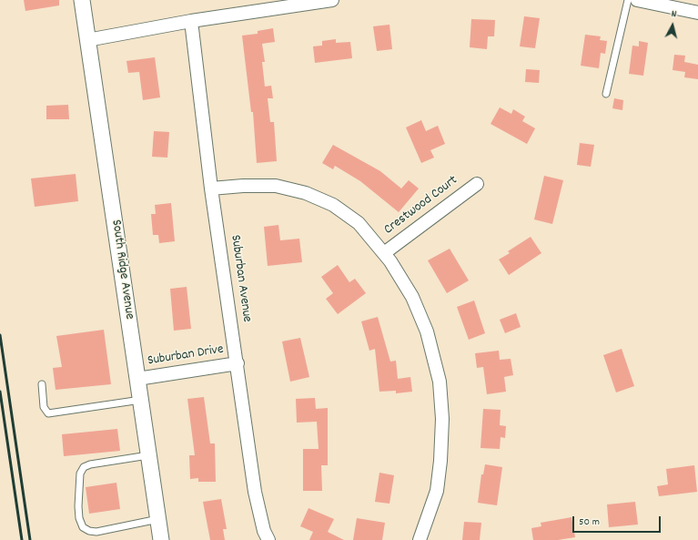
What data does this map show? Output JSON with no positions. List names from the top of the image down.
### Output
{
  "streets": {
    "street": [
      "Crestwood Court",
      "South Ridge Avenue",
      "Suburban Avenue",
      "Suburban Drive"
    ]
  },
  "crossings": [
    ["South Ridge Avenue", "Suburban Drive"],
    ["Suburban Avenue", "Suburban Drive"]
  ],
  "scale_bar": "50 m",
  "north": "top"
}
